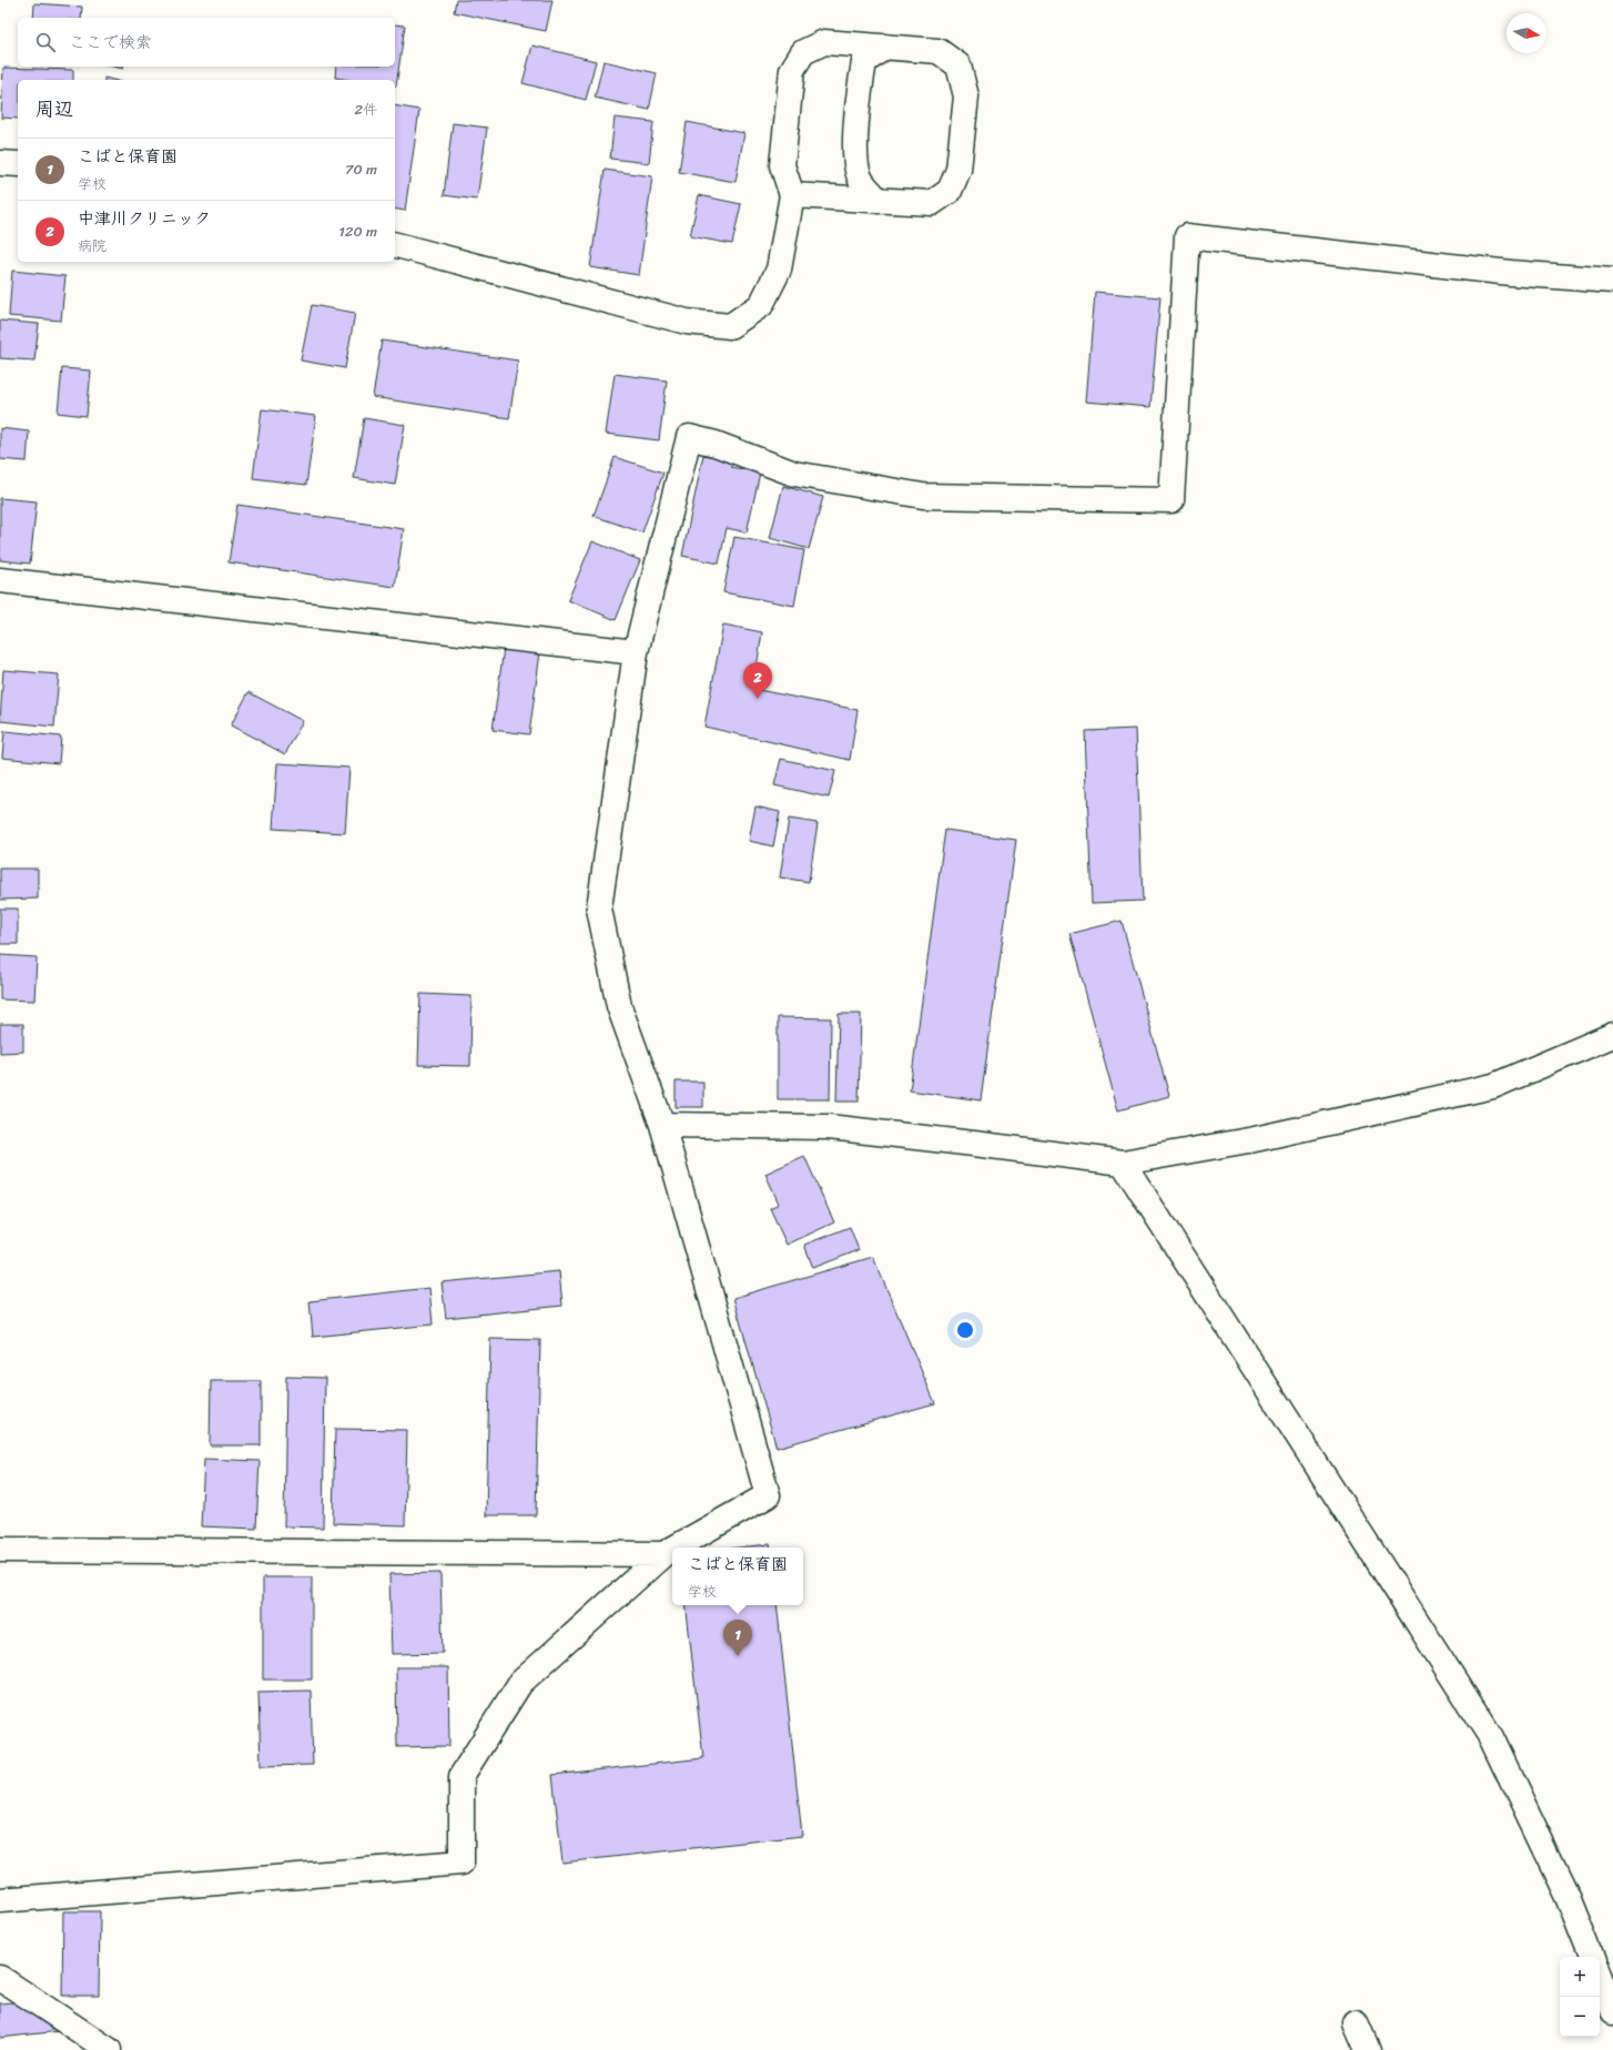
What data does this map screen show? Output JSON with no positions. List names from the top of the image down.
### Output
{
  "north": "right",
  "page": {
    "search": "ここで検索",
    "heading": ["周辺", "2件"],
    "list": [
      {
        "mark": "1",
        "name": "こばと保育園",
        "note": "学校",
        "value": "70 m"
      },
      {
        "mark": "2",
        "name": "中津川クリニック",
        "note": "病院",
        "value": "120 m"
      }
    ],
    "pins": ["2", "1"],
    "popup": ["こばと保育園", "学校"],
    "map_buttons": ["+", "−"]
  }
}
